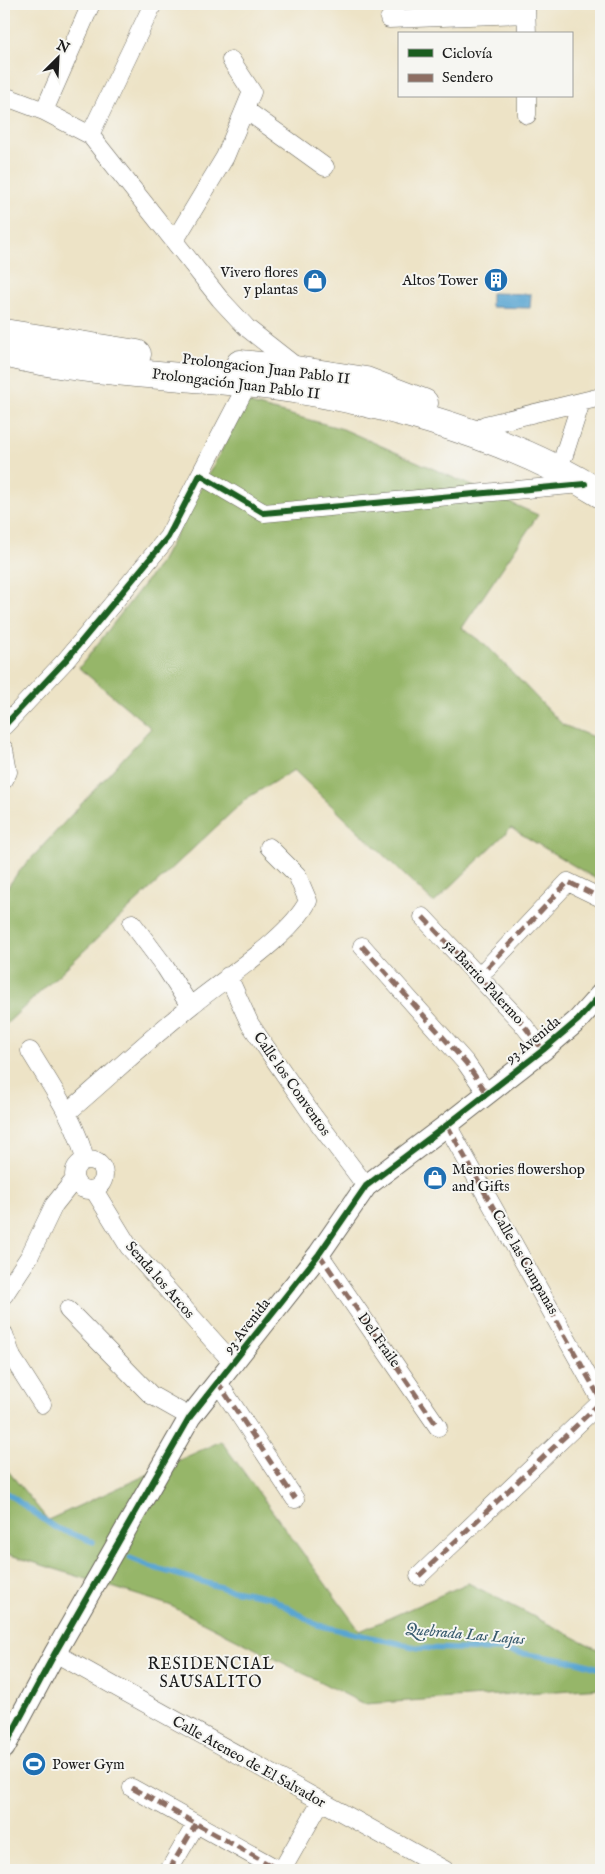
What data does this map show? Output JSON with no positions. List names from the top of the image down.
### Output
{
  "streets": {
    "main road": ["Prolongacion Juan Pablo II", "Prolongación Juan Pablo II"],
    "street": [
      "5a Barrio Palermo",
      "93 Avenida",
      "Calle los Conventos",
      "Calle las Campanas",
      "Senda los Arcos",
      "Del Fraile",
      "Calle Ateneo de El Salvador"
    ]
  },
  "crossings": [
    ["Prolongacion Juan Pablo II", "Prolongación Juan Pablo II"],
    ["5a Barrio Palermo", "93 Avenida"],
    ["93 Avenida", "Calle los Conventos"],
    ["93 Avenida", "Calle las Campanas"],
    ["93 Avenida", "Senda los Arcos"],
    ["93 Avenida", "Del Fraile"],
    ["93 Avenida", "Calle Ateneo de El Salvador"]
  ],
  "districts": ["RESIDENCIAL SAUSALITO"],
  "water": ["Quebrada Las Lajas"],
  "places": {
    "building": ["Altos Tower"],
    "shop": ["Vivero flores y plantas", "Memories flowershop and Gifts"],
    "sports": ["Power Gym"]
  },
  "legend": ["Ciclovía", "Sendero"],
  "north": "top right"
}
